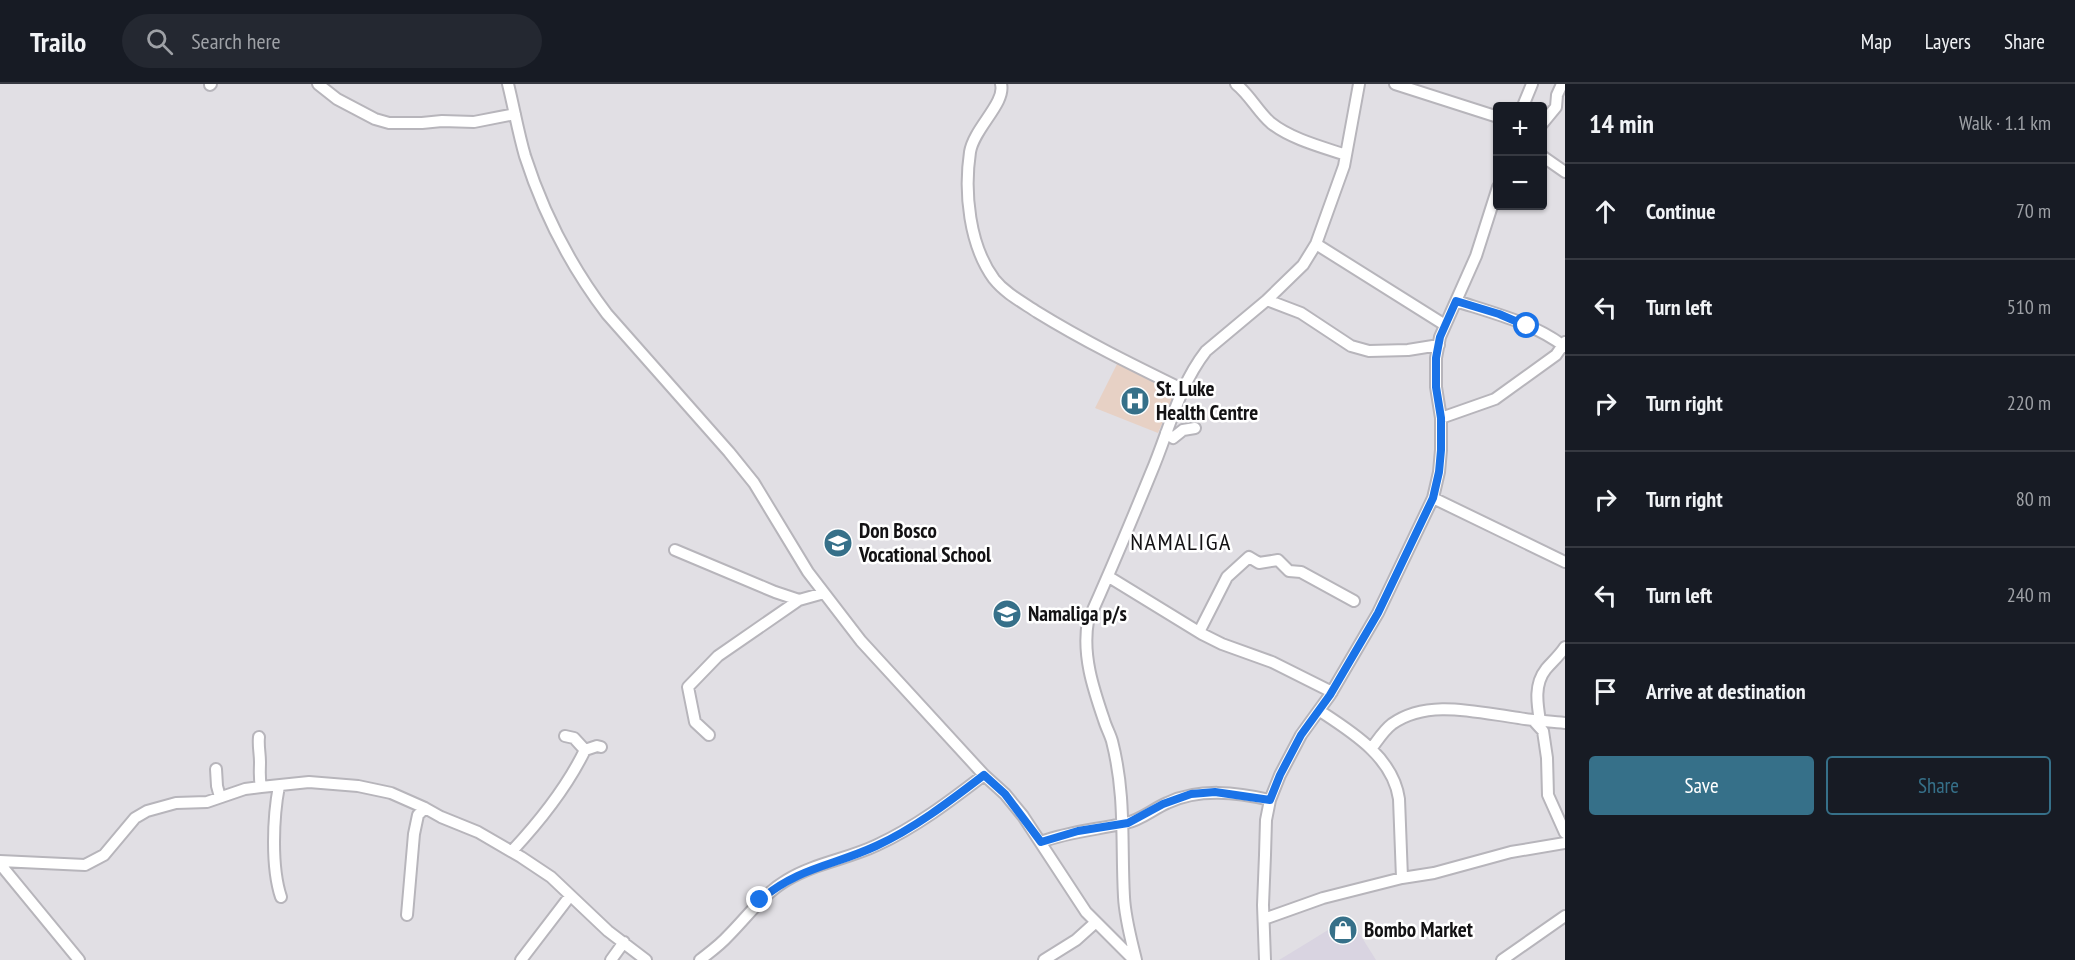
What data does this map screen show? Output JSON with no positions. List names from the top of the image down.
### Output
{
  "districts": ["NAMALIGA"],
  "places": {
    "hospital": ["St. Luke Health Centre"],
    "school or university": ["Don Bosco Vocational School", "Namaliga p/s"],
    "shop": ["Bombo Market"]
  },
  "page": {
    "header": "Trailo",
    "search": "Search here",
    "nav": ["Map", "Layers", "Share"],
    "heading": ["14 min", "Walk · 1.1 km"],
    "map_buttons": ["+", "−"],
    "list": [
      ["Continue", "70 m"],
      ["Turn left", "510 m"],
      ["Turn right", "220 m"],
      ["Turn right", "80 m"],
      ["Turn left", "240 m"],
      "Arrive at destination"
    ],
    "buttons": ["Save", "Share"]
  }
}
